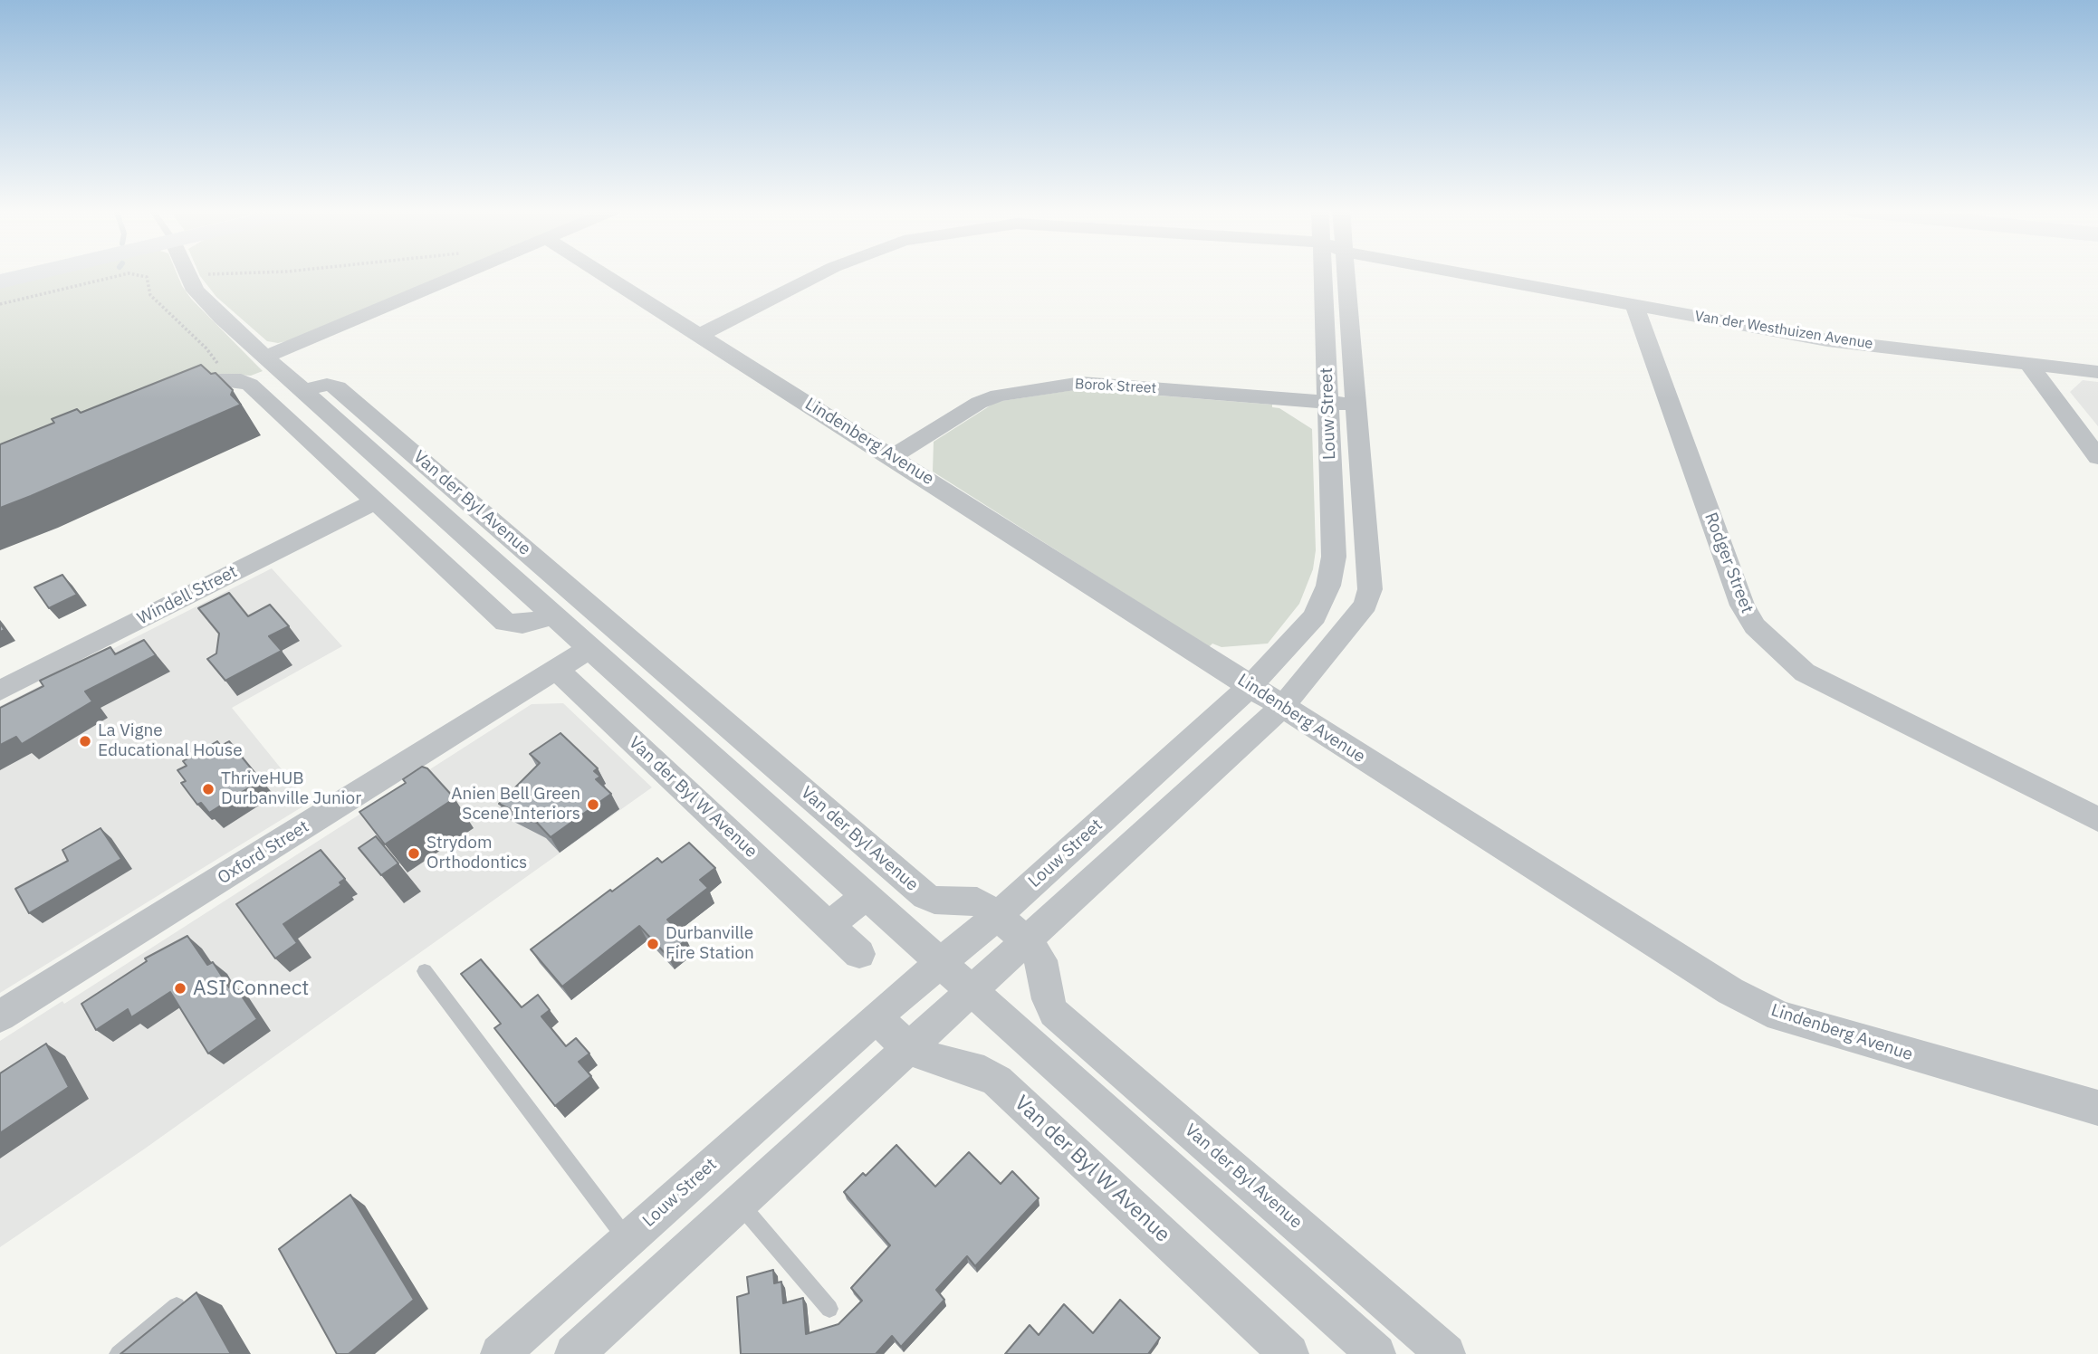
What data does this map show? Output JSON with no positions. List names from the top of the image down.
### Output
{
  "streets": {
    "street": [
      "Van der Westhuizen Avenue",
      "Borok Street",
      "Louw Street",
      "Lindenberg Avenue",
      "Van der Byl Avenue",
      "Rodger Street",
      "Windell Street",
      "Van der Byl W Avenue",
      "Oxford Street"
    ]
  },
  "crossings": [
    ["Van der Westhuizen Avenue", "Lindenberg Avenue"],
    ["Van der Westhuizen Avenue", "Rodger Street"],
    ["Borok Street", "Louw Street"],
    ["Borok Street", "Lindenberg Avenue"],
    ["Louw Street", "Lindenberg Avenue"],
    ["Louw Street", "Van der Byl Avenue"],
    ["Louw Street", "Van der Byl W Avenue"],
    ["Van der Byl Avenue", "Oxford Street"],
    ["Van der Byl W Avenue", "Oxford Street"]
  ],
  "places": [
    "La Vigne Educational House",
    "ThriveHUB Durbanville Junior",
    "Anien Bell Green Scene Interiors",
    "Strydom Orthodontics",
    "Durbanville Fire Station",
    "ASI Connect"
  ]
}
